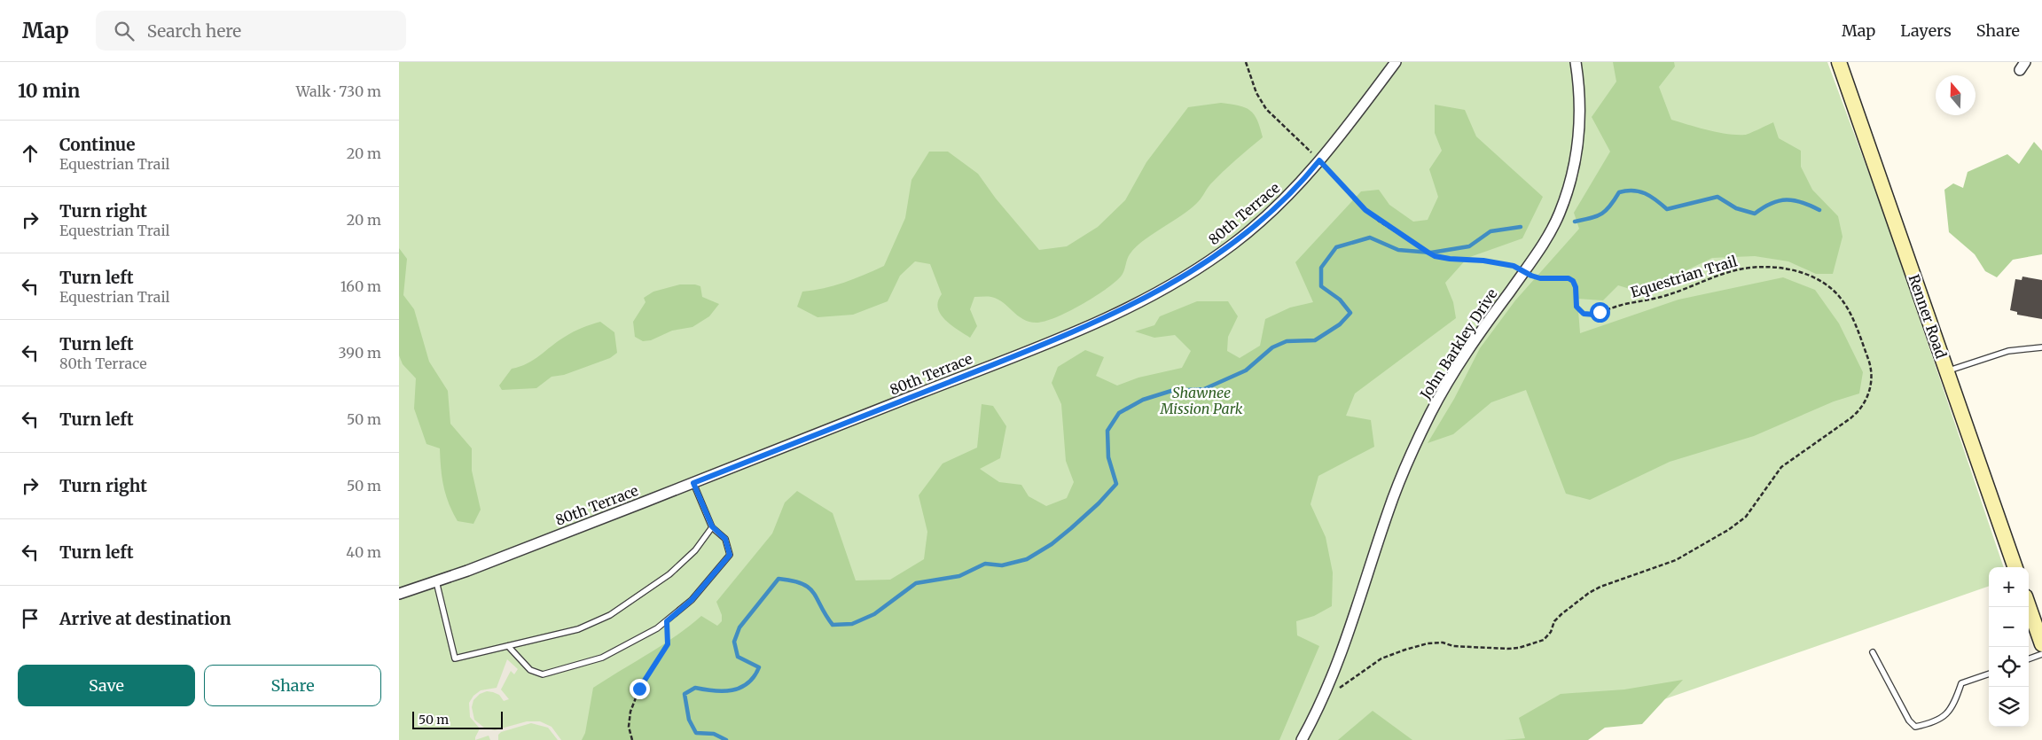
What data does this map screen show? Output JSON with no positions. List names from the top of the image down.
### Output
{
  "streets": {
    "main road": ["Renner Road"],
    "street": ["80th Terrace", "John Barkley Drive"],
    "path": ["Equestrian Trail"]
  },
  "crossings": [
    ["80th Terrace", "Equestrian Trail"],
    ["Equestrian Trail", "John Barkley Drive"]
  ],
  "parks": ["Shawnee Mission Park"],
  "scale_bar": "50 m",
  "north": "top",
  "page": {
    "header": "Map",
    "search": "Search here",
    "nav": ["Map", "Layers", "Share"],
    "heading": ["10 min", "Walk · 730 m"],
    "list": [
      ["Continue", "Equestrian Trail", "20 m"],
      ["Turn right", "Equestrian Trail", "20 m"],
      ["Turn left", "Equestrian Trail", "160 m"],
      ["Turn left", "80th Terrace", "390 m"],
      ["Turn left", "50 m"],
      ["Turn right", "50 m"],
      ["Turn left", "40 m"],
      "Arrive at destination"
    ],
    "map_buttons": ["+", "−"],
    "buttons": ["Save", "Share"],
    "scale": "50 m"
  }
}
